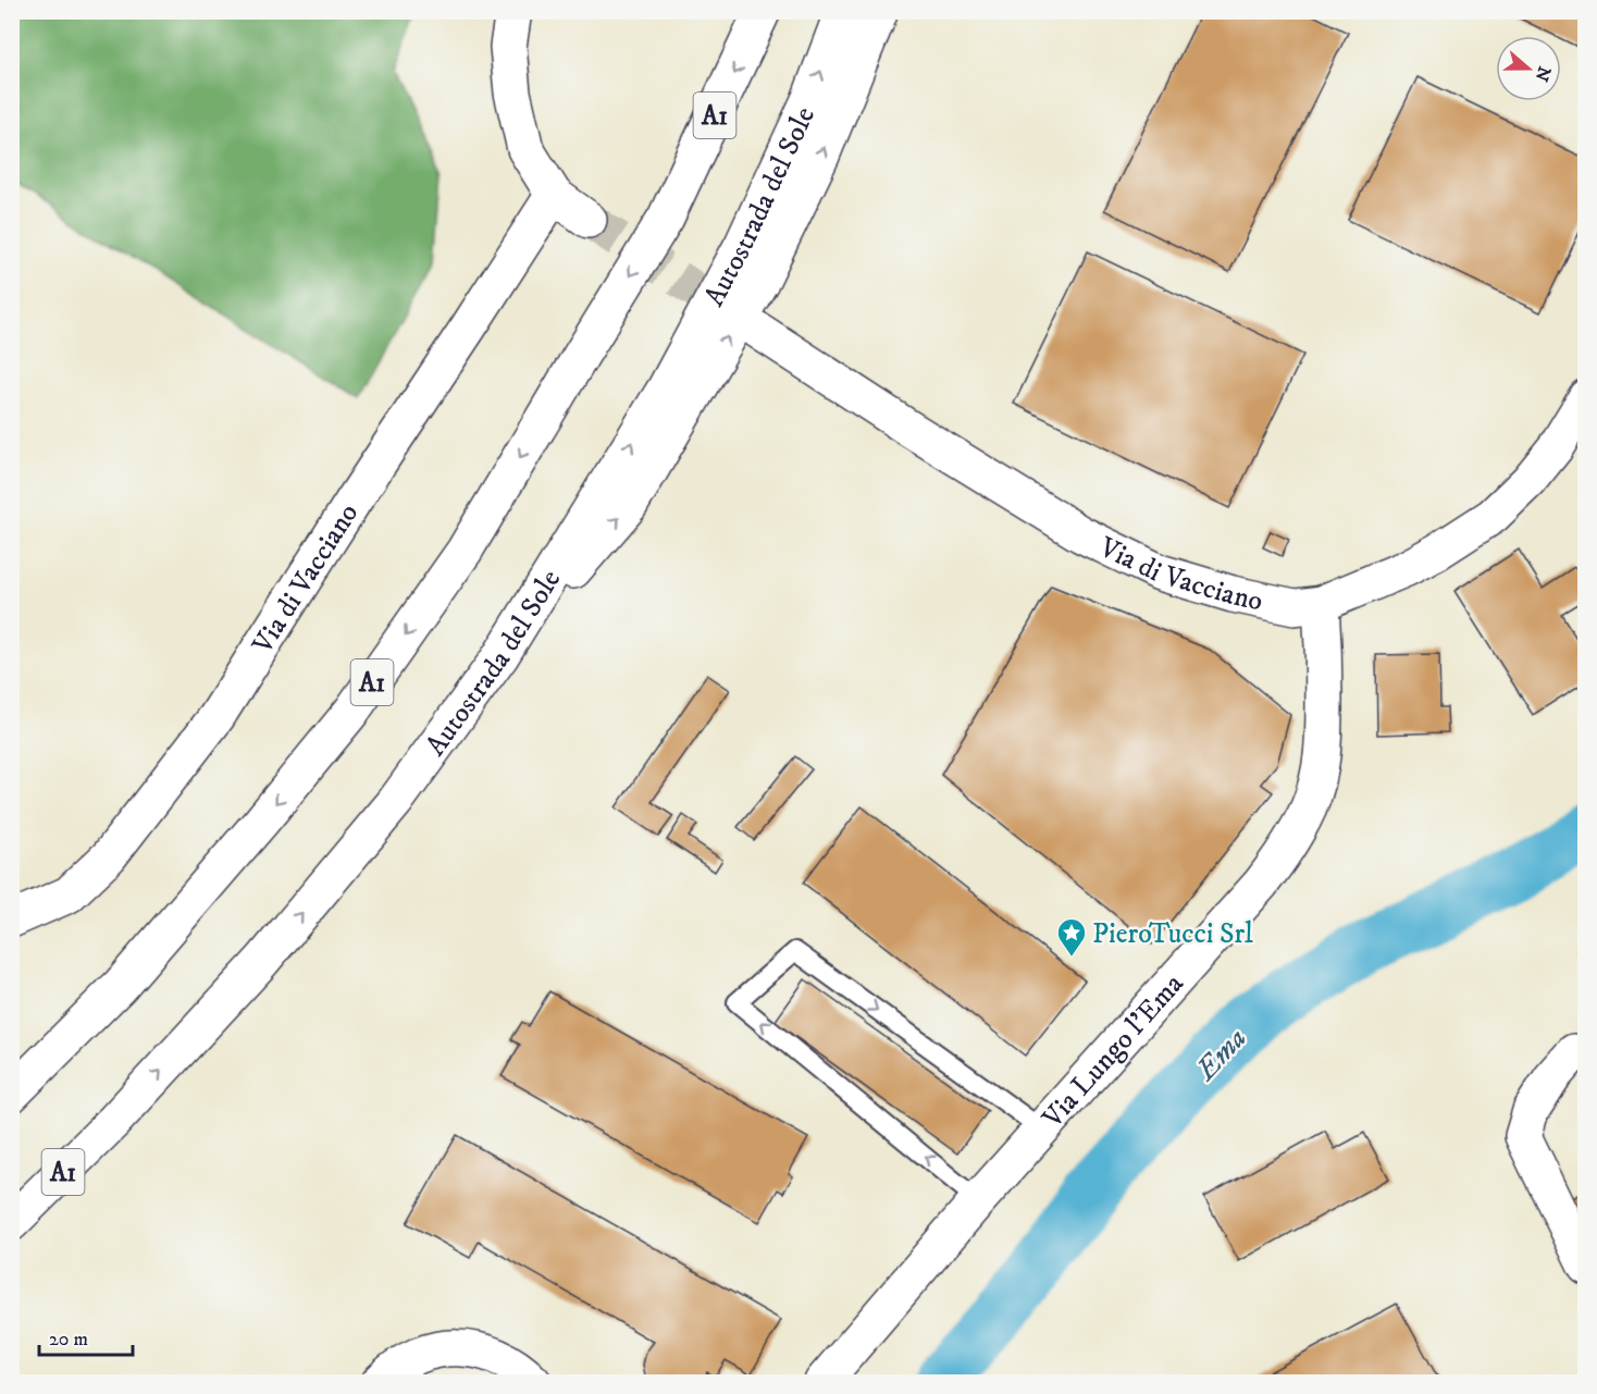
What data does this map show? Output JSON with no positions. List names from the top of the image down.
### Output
{
  "streets": {
    "main road": [
      "A1",
      "Autostrada del Sole",
      "Via di Vacciano",
      "Via Lungo l'Ema"
    ]
  },
  "crossings": [
    ["Via di Vacciano", "Via Lungo l'Ema"]
  ],
  "water": ["Ema"],
  "places": {
    "place": ["PieroTucci Srl"]
  },
  "scale_bar": "20 m",
  "north": "right"
}
